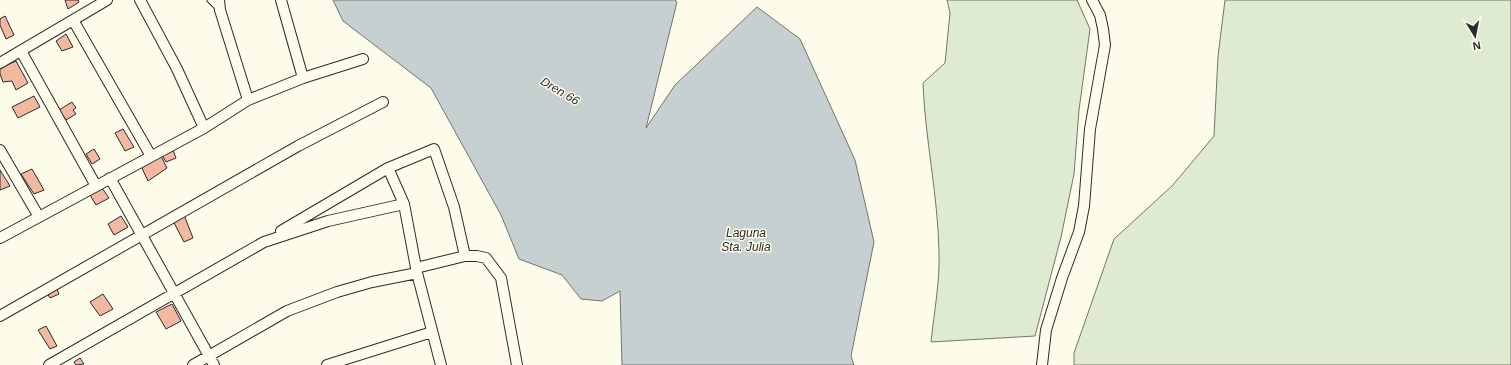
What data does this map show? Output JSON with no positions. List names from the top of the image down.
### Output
{
  "water": ["Dren 66", "Laguna Sta. Julia"],
  "north": "bottom"
}
